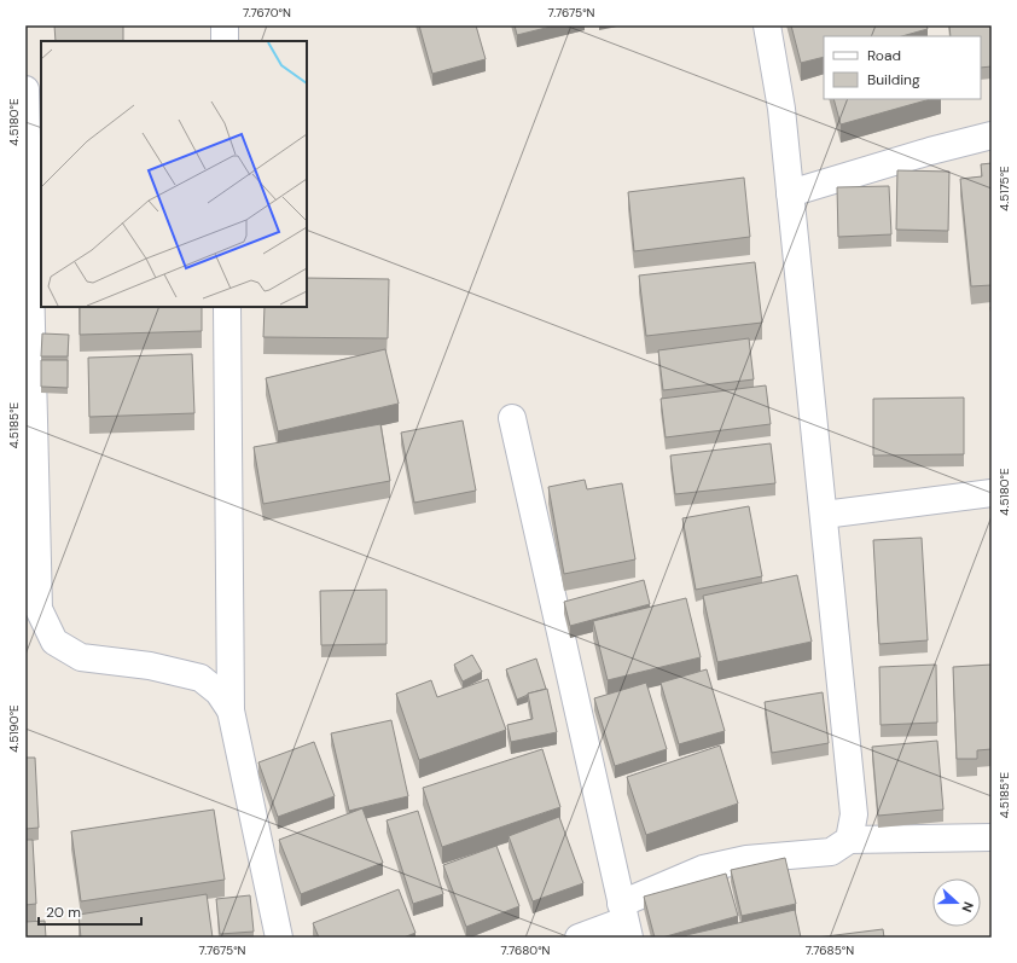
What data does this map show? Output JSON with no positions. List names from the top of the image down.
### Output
{
  "legend": ["Road", "Building"],
  "scale_bar": "20 m",
  "north": "right",
  "coordinates": [
    "7.7670°N",
    "7.7675°N",
    "4.5180°E",
    "4.5175°E",
    "4.5185°E",
    "4.5190°E",
    "7.7680°N",
    "7.7685°N"
  ]
}
